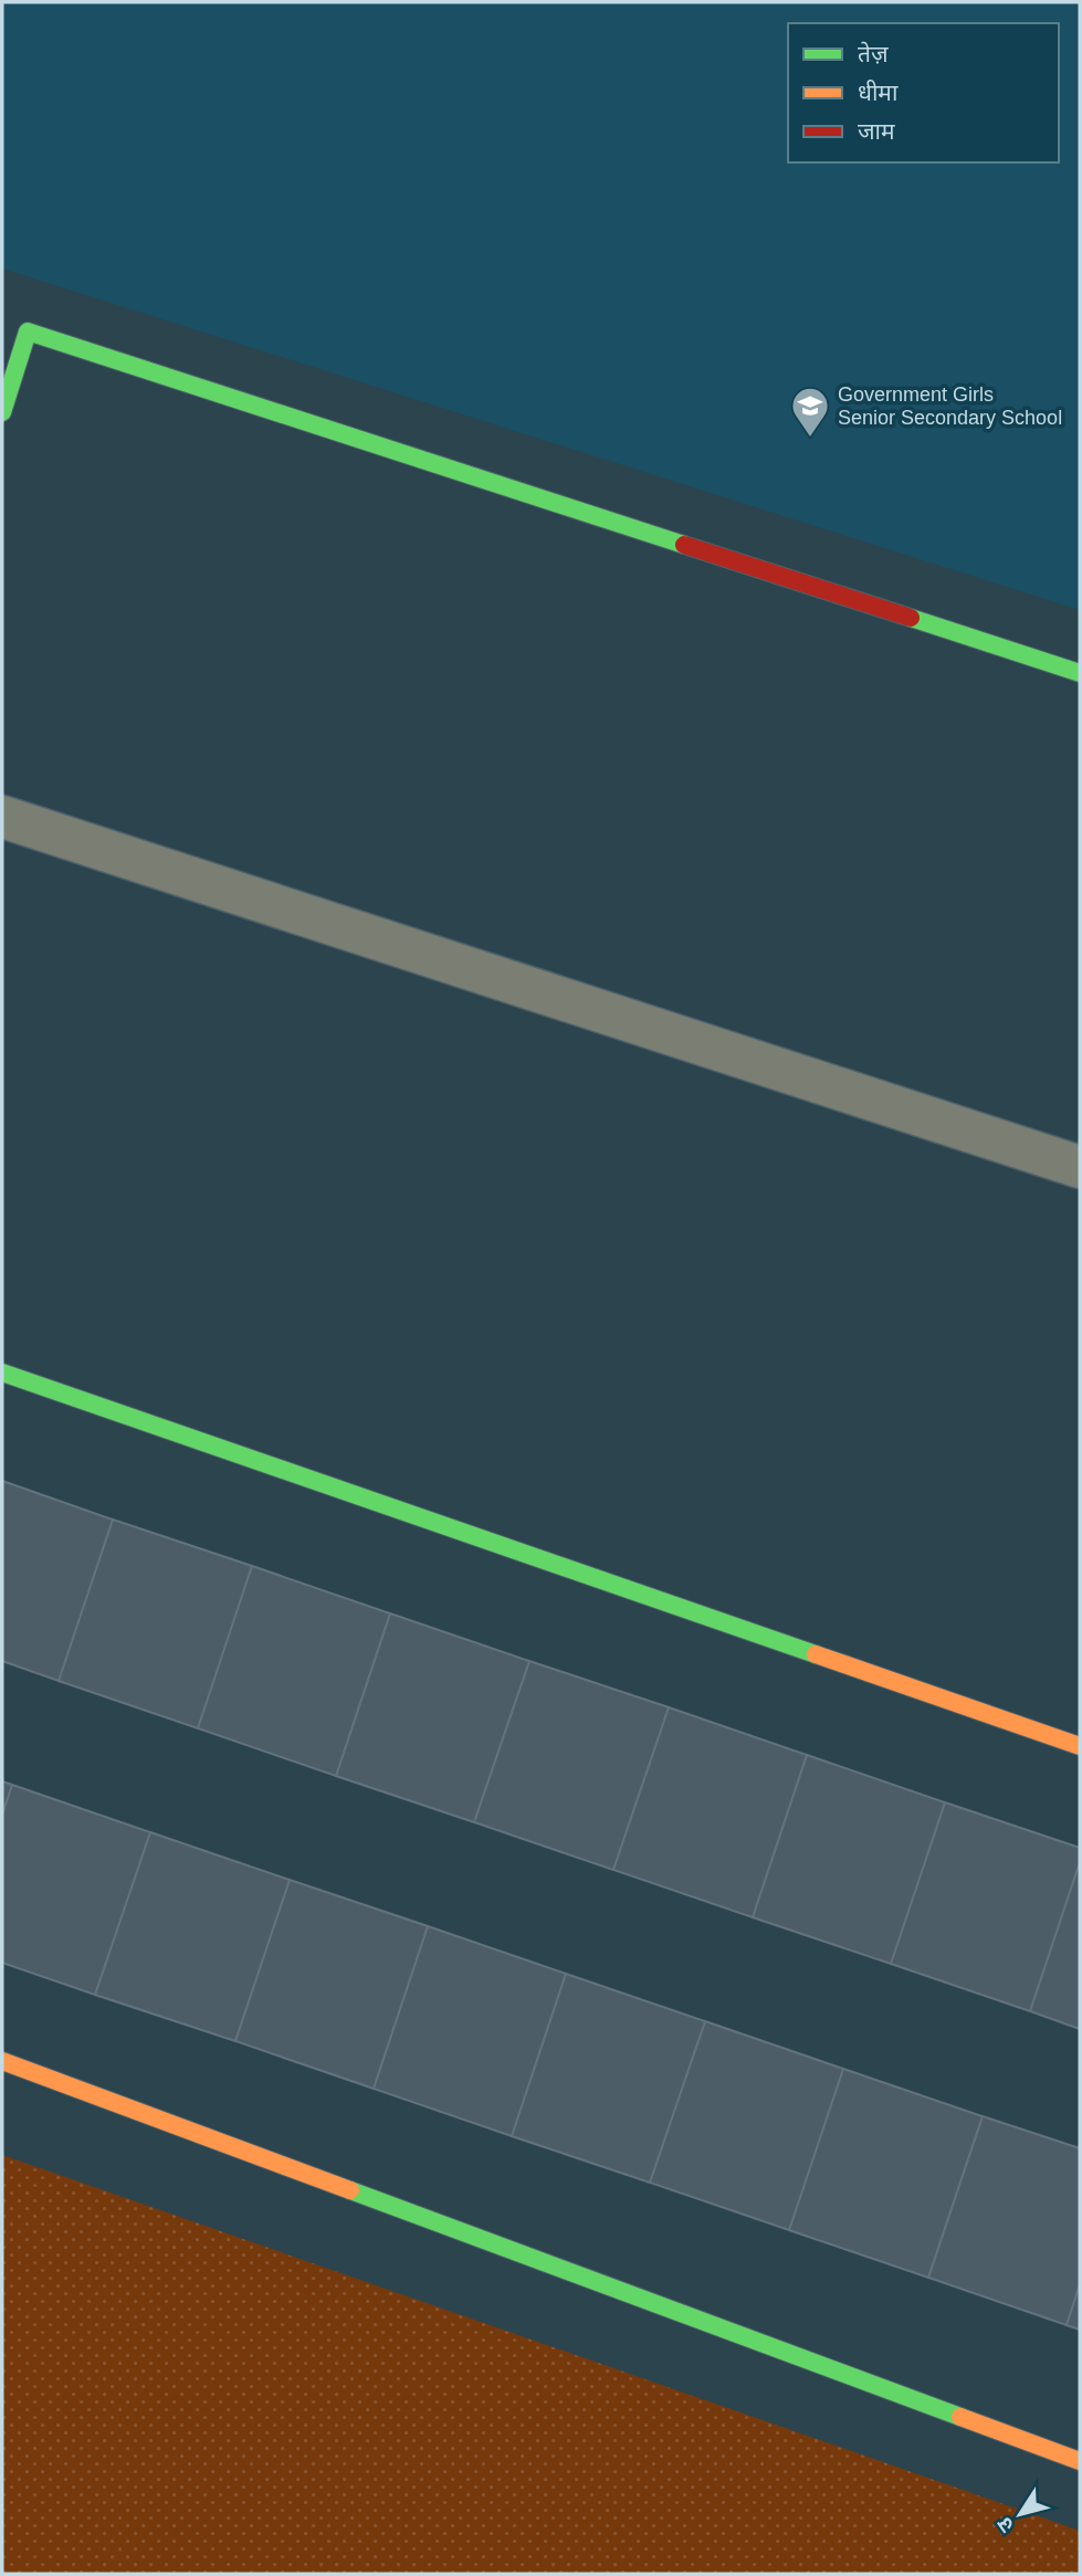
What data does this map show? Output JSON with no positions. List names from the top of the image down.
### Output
{
  "places": {
    "school or university": ["Government Girls Senior Secondary School"]
  },
  "legend": ["तेज़", "धीमा", "जाम"],
  "north": "bottom left"
}
